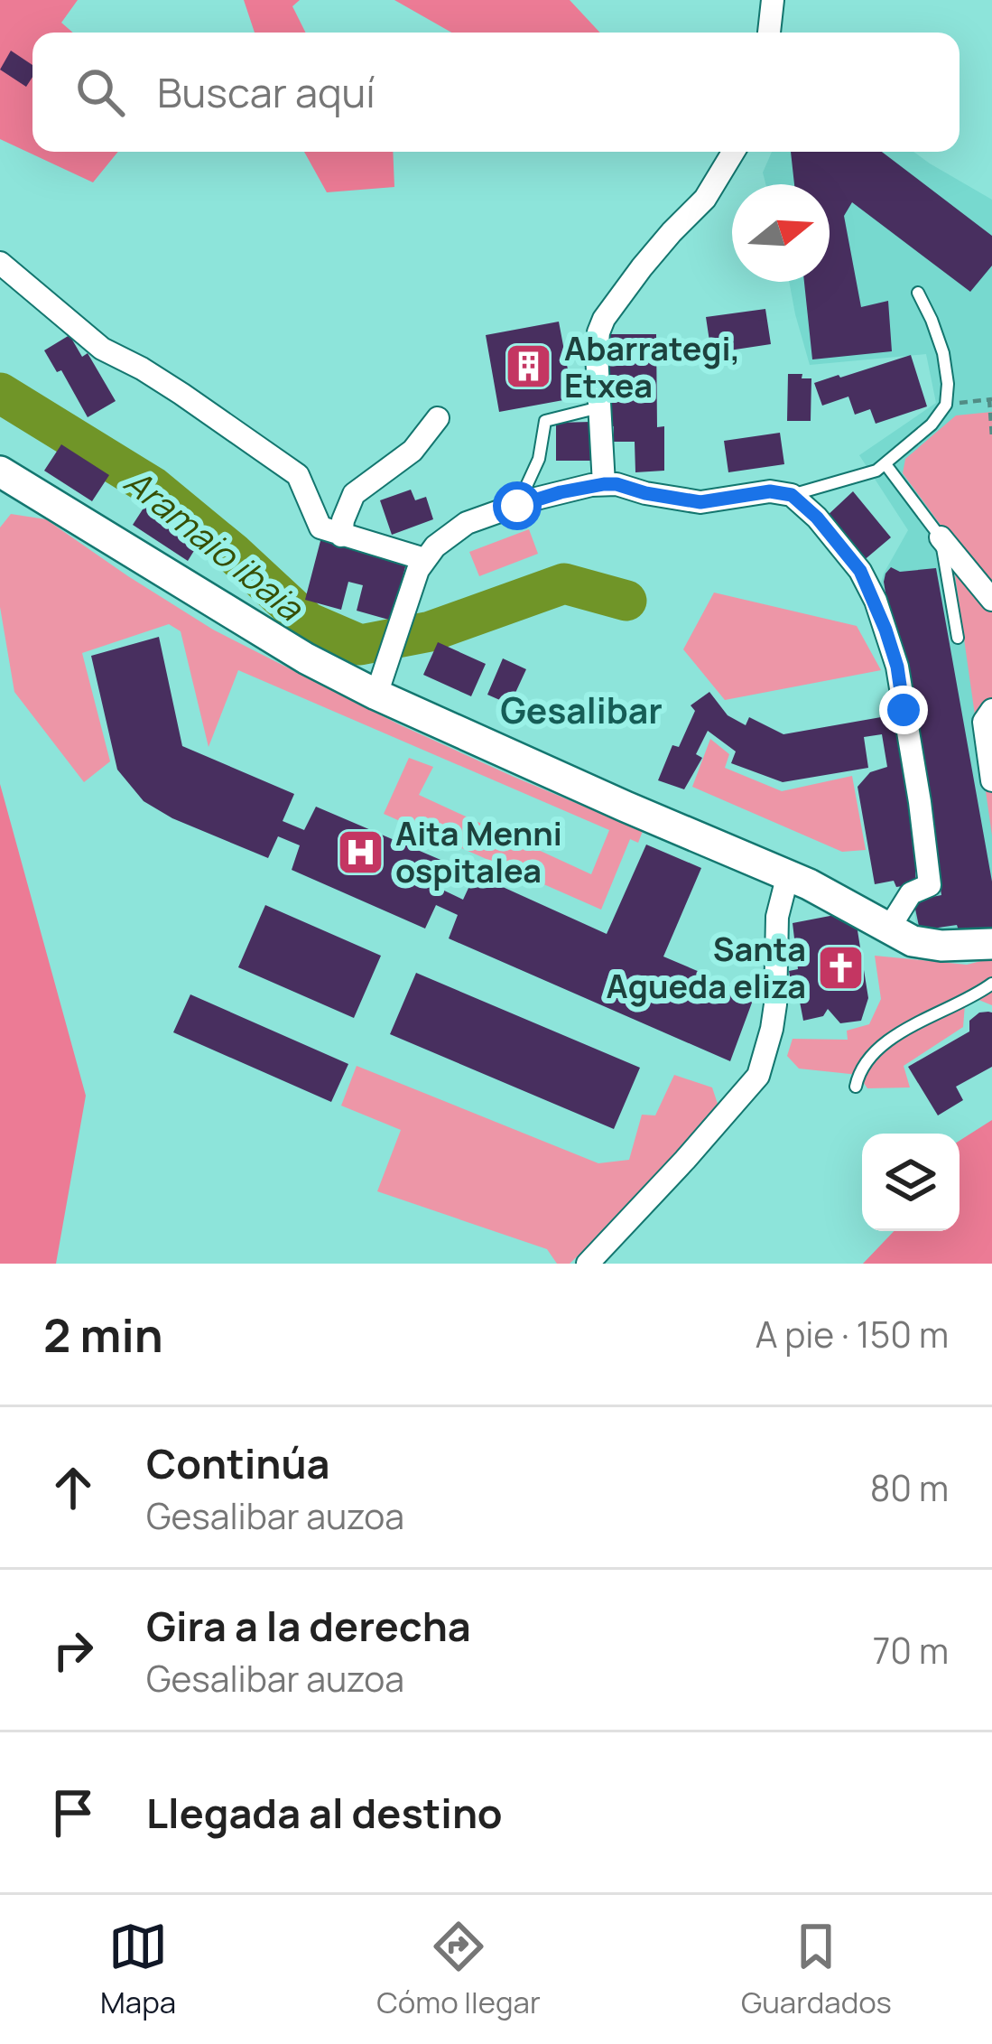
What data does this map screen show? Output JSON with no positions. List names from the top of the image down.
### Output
{
  "districts": ["Gesalibar"],
  "water": ["Aramaio ibaia"],
  "places": {
    "building": ["Abarrategi, Etxea"],
    "hospital": ["Aita Menni ospitalea"],
    "church": ["Santa Agueda eliza"]
  },
  "north": "right",
  "page": {
    "search": "Buscar aquí",
    "heading": ["2 min", "A pie · 150 m"],
    "list": [
      ["Continúa", "Gesalibar auzoa", "80 m"],
      ["Gira a la derecha", "Gesalibar auzoa", "70 m"],
      "Llegada al destino"
    ],
    "nav": ["Mapa", "Cómo llegar", "Guardados"]
  }
}
